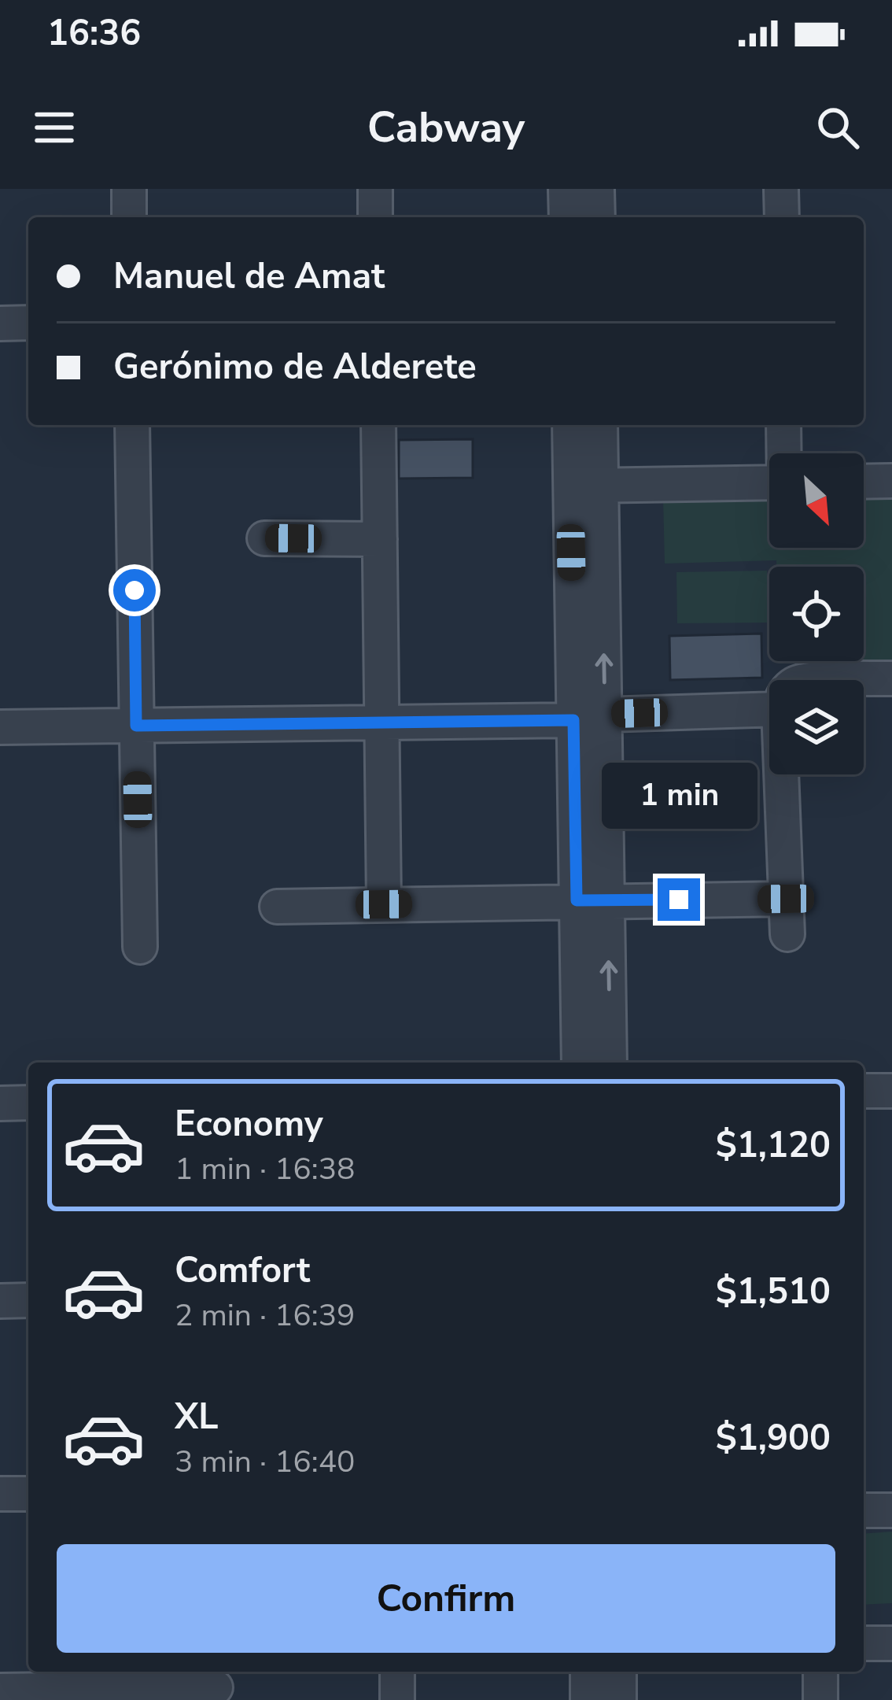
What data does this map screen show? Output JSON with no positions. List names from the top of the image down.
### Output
{
  "north": "bottom right",
  "page": {
    "status": "16:36",
    "header": "Cabway",
    "banner": ["Manuel de Amat", "Gerónimo de Alderete"],
    "bubble": "1 min",
    "list": [
      {
        "name": "Economy",
        "note": "1 min · 16:38",
        "value": "$1,120"
      },
      {
        "name": "Comfort",
        "note": "2 min · 16:39",
        "value": "$1,510"
      },
      {
        "name": "XL",
        "note": "3 min · 16:40",
        "value": "$1,900"
      }
    ],
    "buttons": "Confirm"
  }
}
